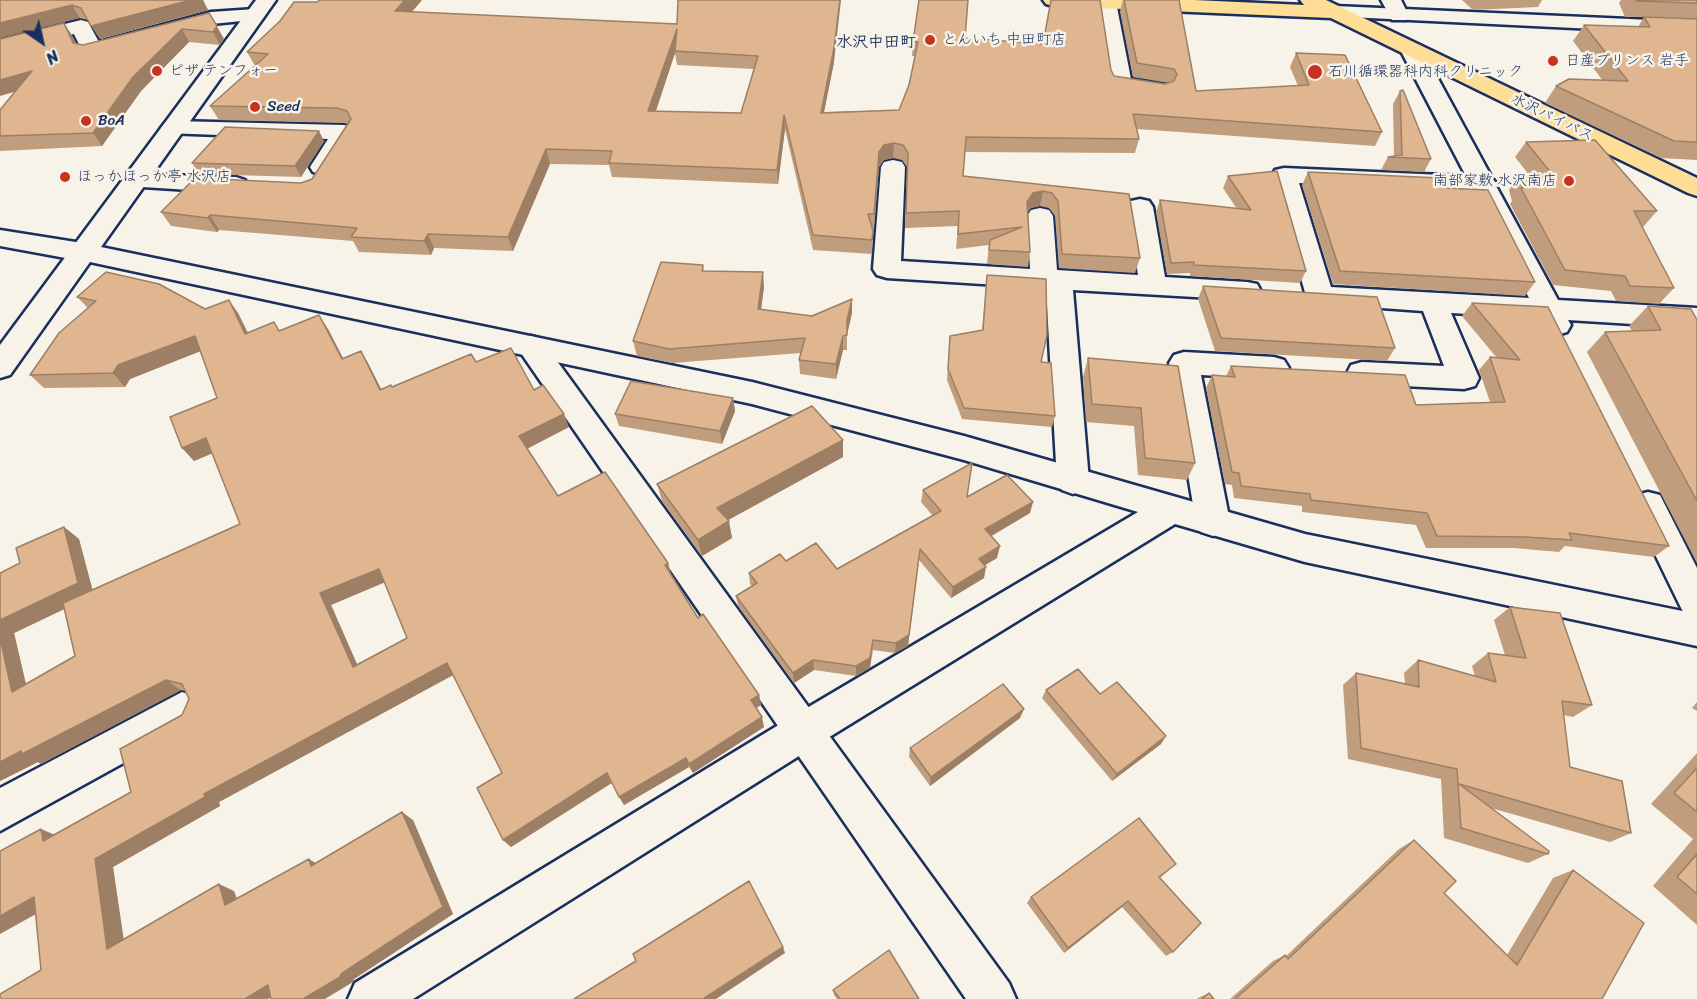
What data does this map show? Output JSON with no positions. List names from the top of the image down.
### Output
{
  "streets": {
    "highway": ["水沢バイパス"]
  },
  "districts": ["水沢中田町"],
  "places": [
    "とんいち 中田町店",
    "日産プリンス 岩手",
    "ピザ テンフォー",
    "石川循環器科内科クリニック",
    "Seed",
    "BoA",
    "ほっかほっか亭 水沢店",
    "南部家敷 水沢南店"
  ],
  "north": "bottom right"
}
